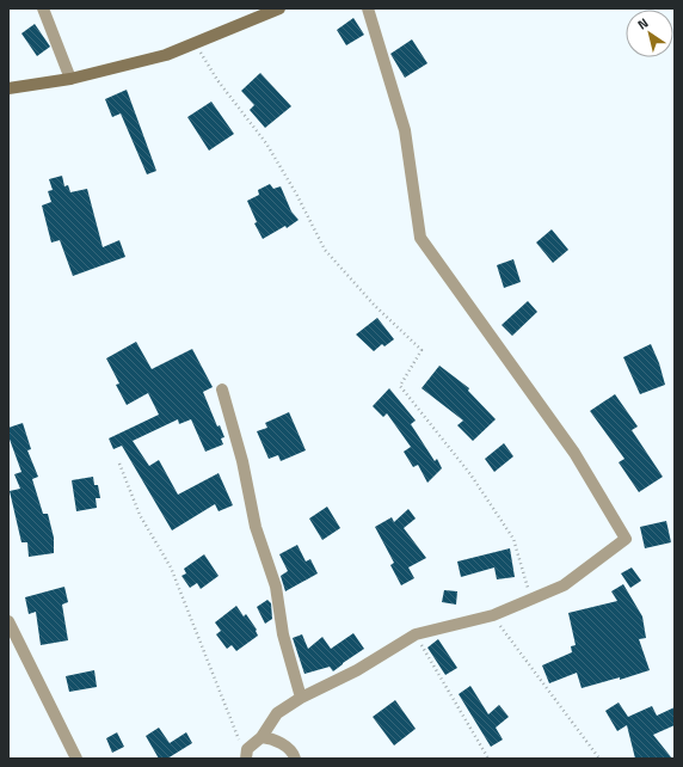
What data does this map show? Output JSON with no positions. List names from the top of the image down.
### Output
{
  "north": "top left"
}
